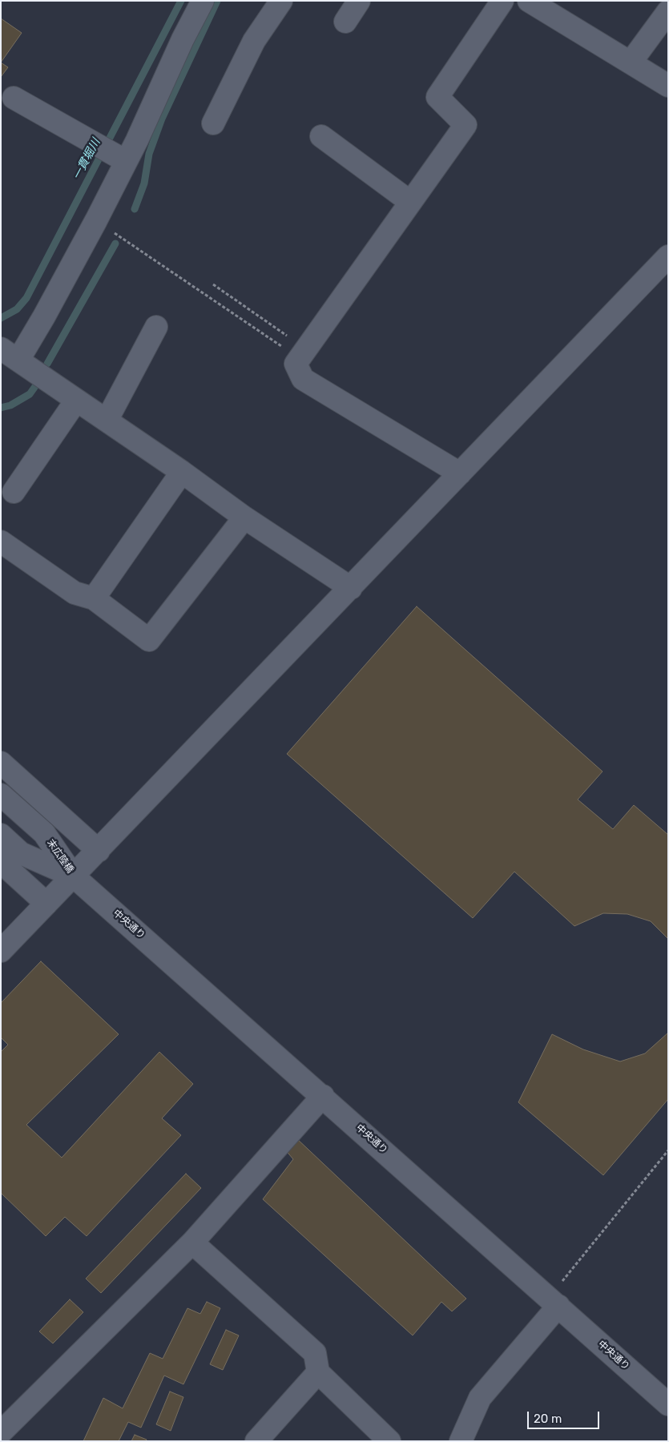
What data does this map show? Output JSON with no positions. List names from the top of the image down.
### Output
{
  "streets": {
    "street": ["末広陸橋", "中央通り"]
  },
  "crossings": [
    ["末広陸橋", "中央通り"]
  ],
  "water": ["一貫堀川"],
  "scale_bar": "20 m"
}
